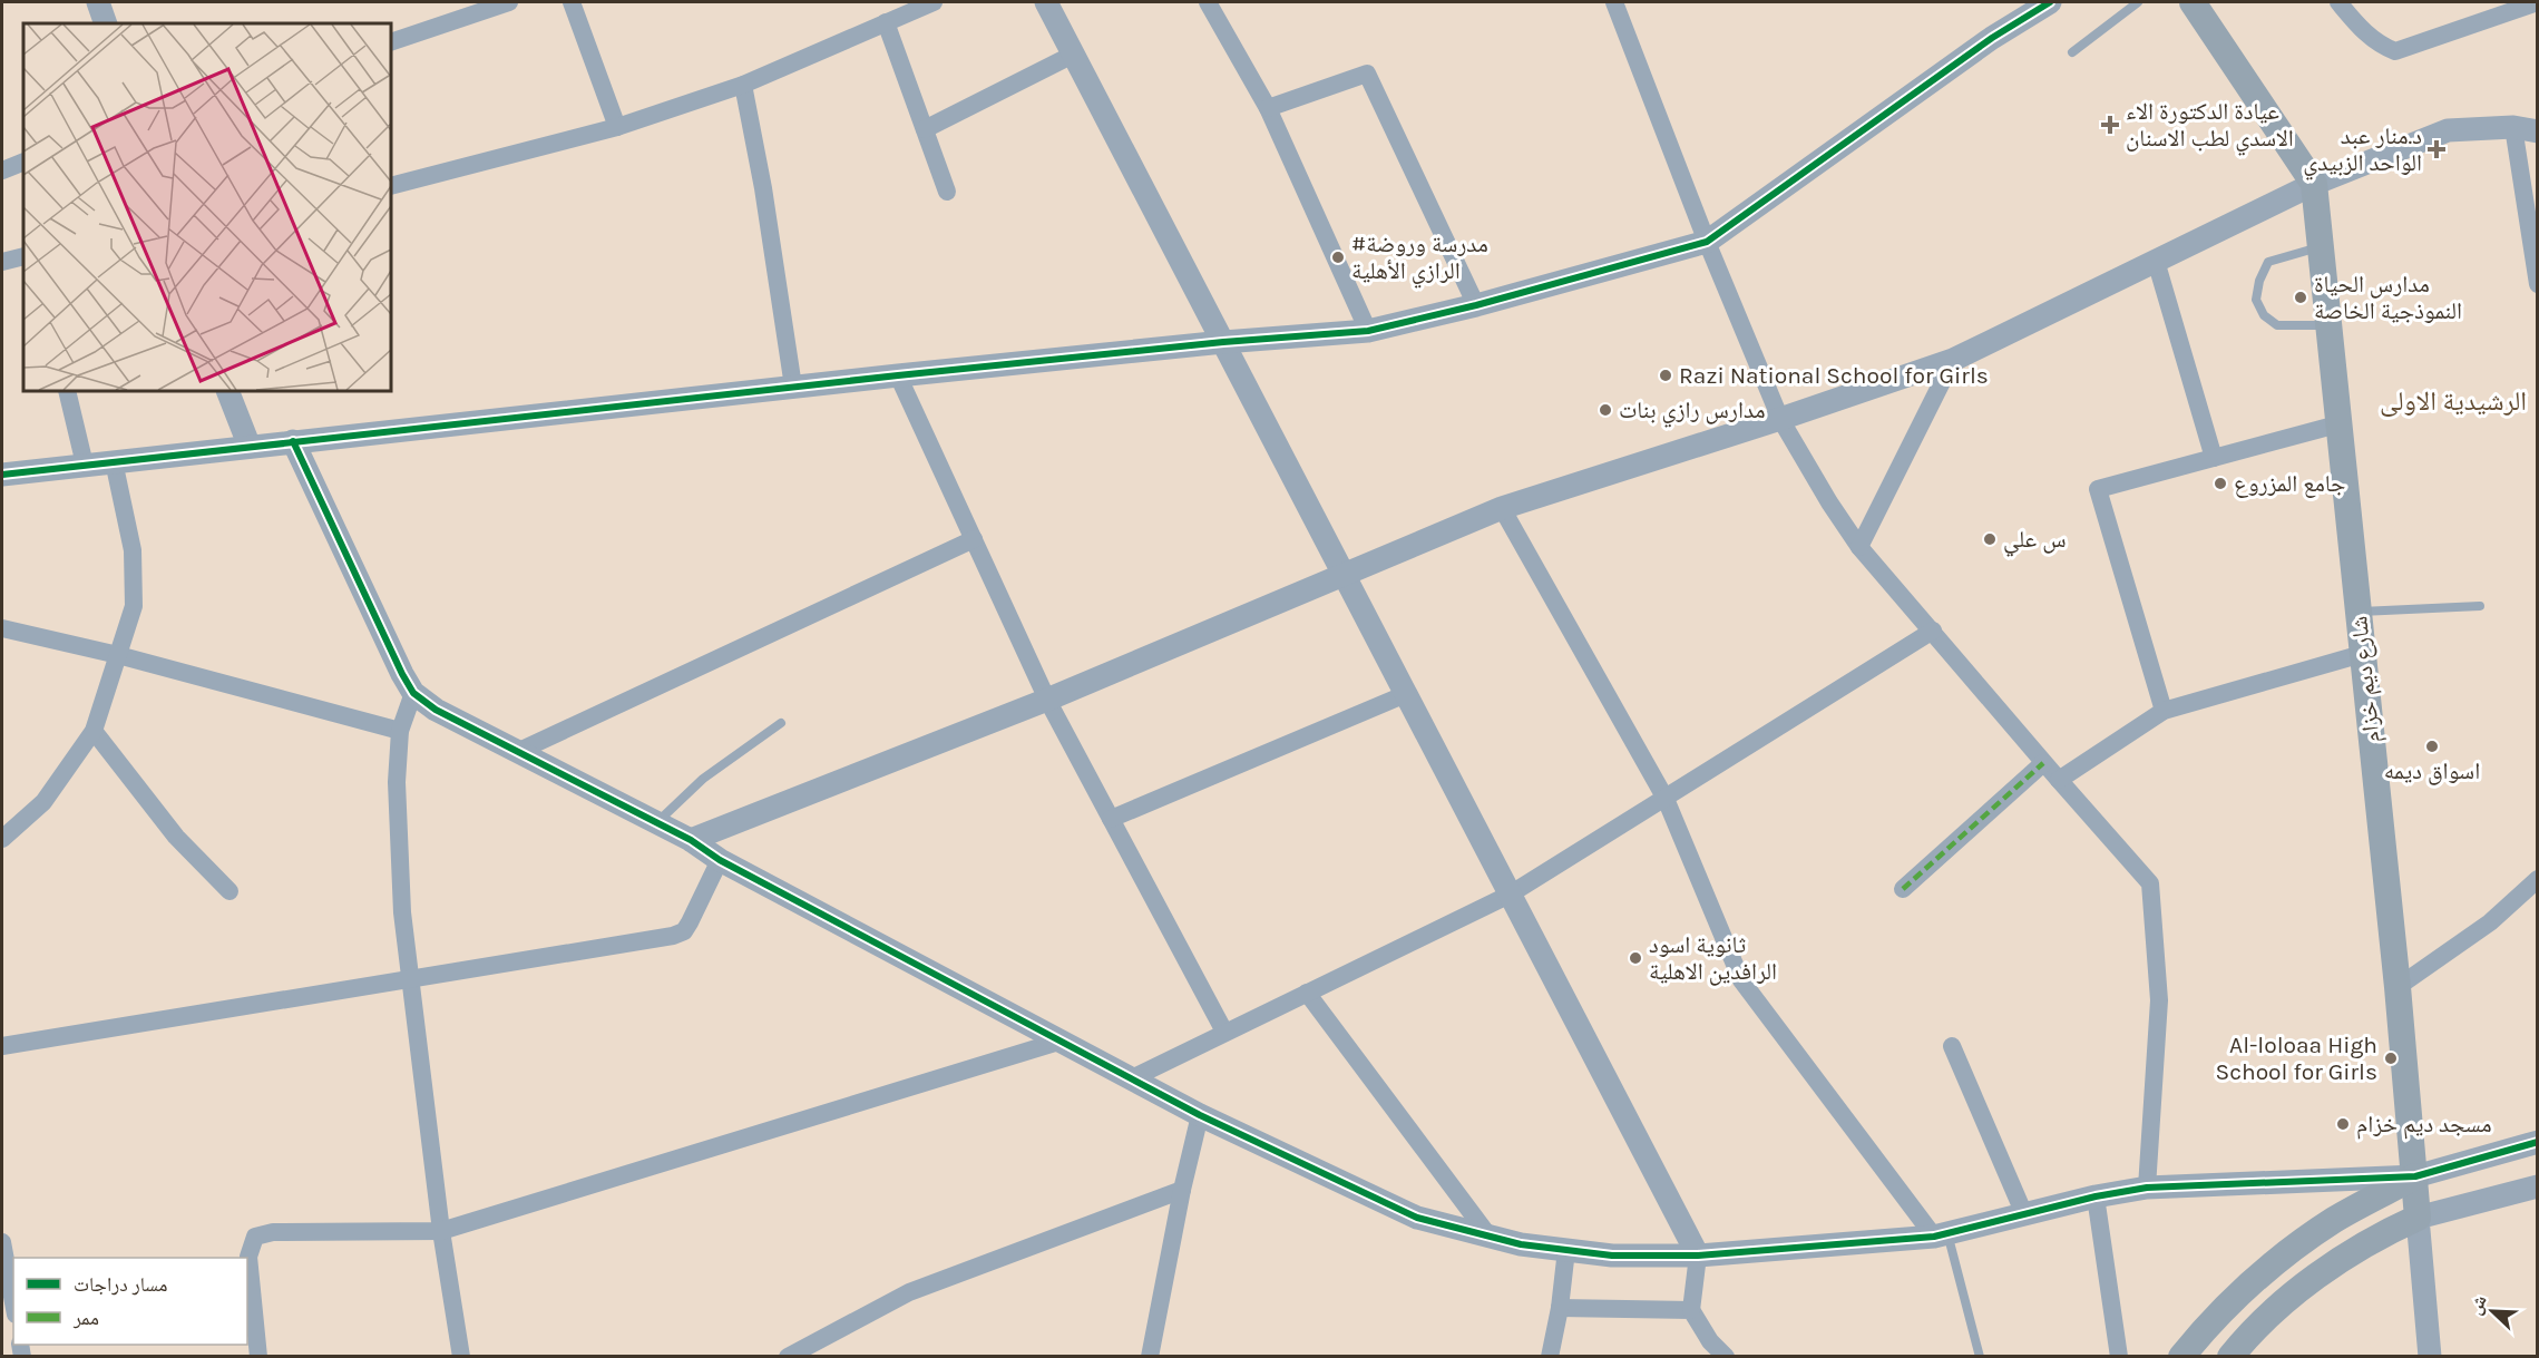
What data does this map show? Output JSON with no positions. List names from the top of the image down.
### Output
{
  "streets": {
    "main road": ["شارع ديم خزام"]
  },
  "districts": ["الرشيدية الاولى"],
  "places": {
    "health": ["عيادة الدكتورة الاء الاسدي لطب الاسنان", "د.منار عبد الواحد الزبيدي"],
    "other": [
      "#مدرسة وروضة الرازي الأهلية",
      "مدارس الحياة النموذجية الخاصة",
      "Razi National School for Girls",
      "مدارس رازي بنات",
      "جامع المزروع",
      "س علي",
      "اسواق ديمه",
      "ثانوية اسود الرافدين الاهلية",
      "Al-loloaa High School for Girls",
      "مسجد ديم خزام"
    ]
  },
  "legend": ["مسار دراجات", "ممر"],
  "north": "top left"
}
